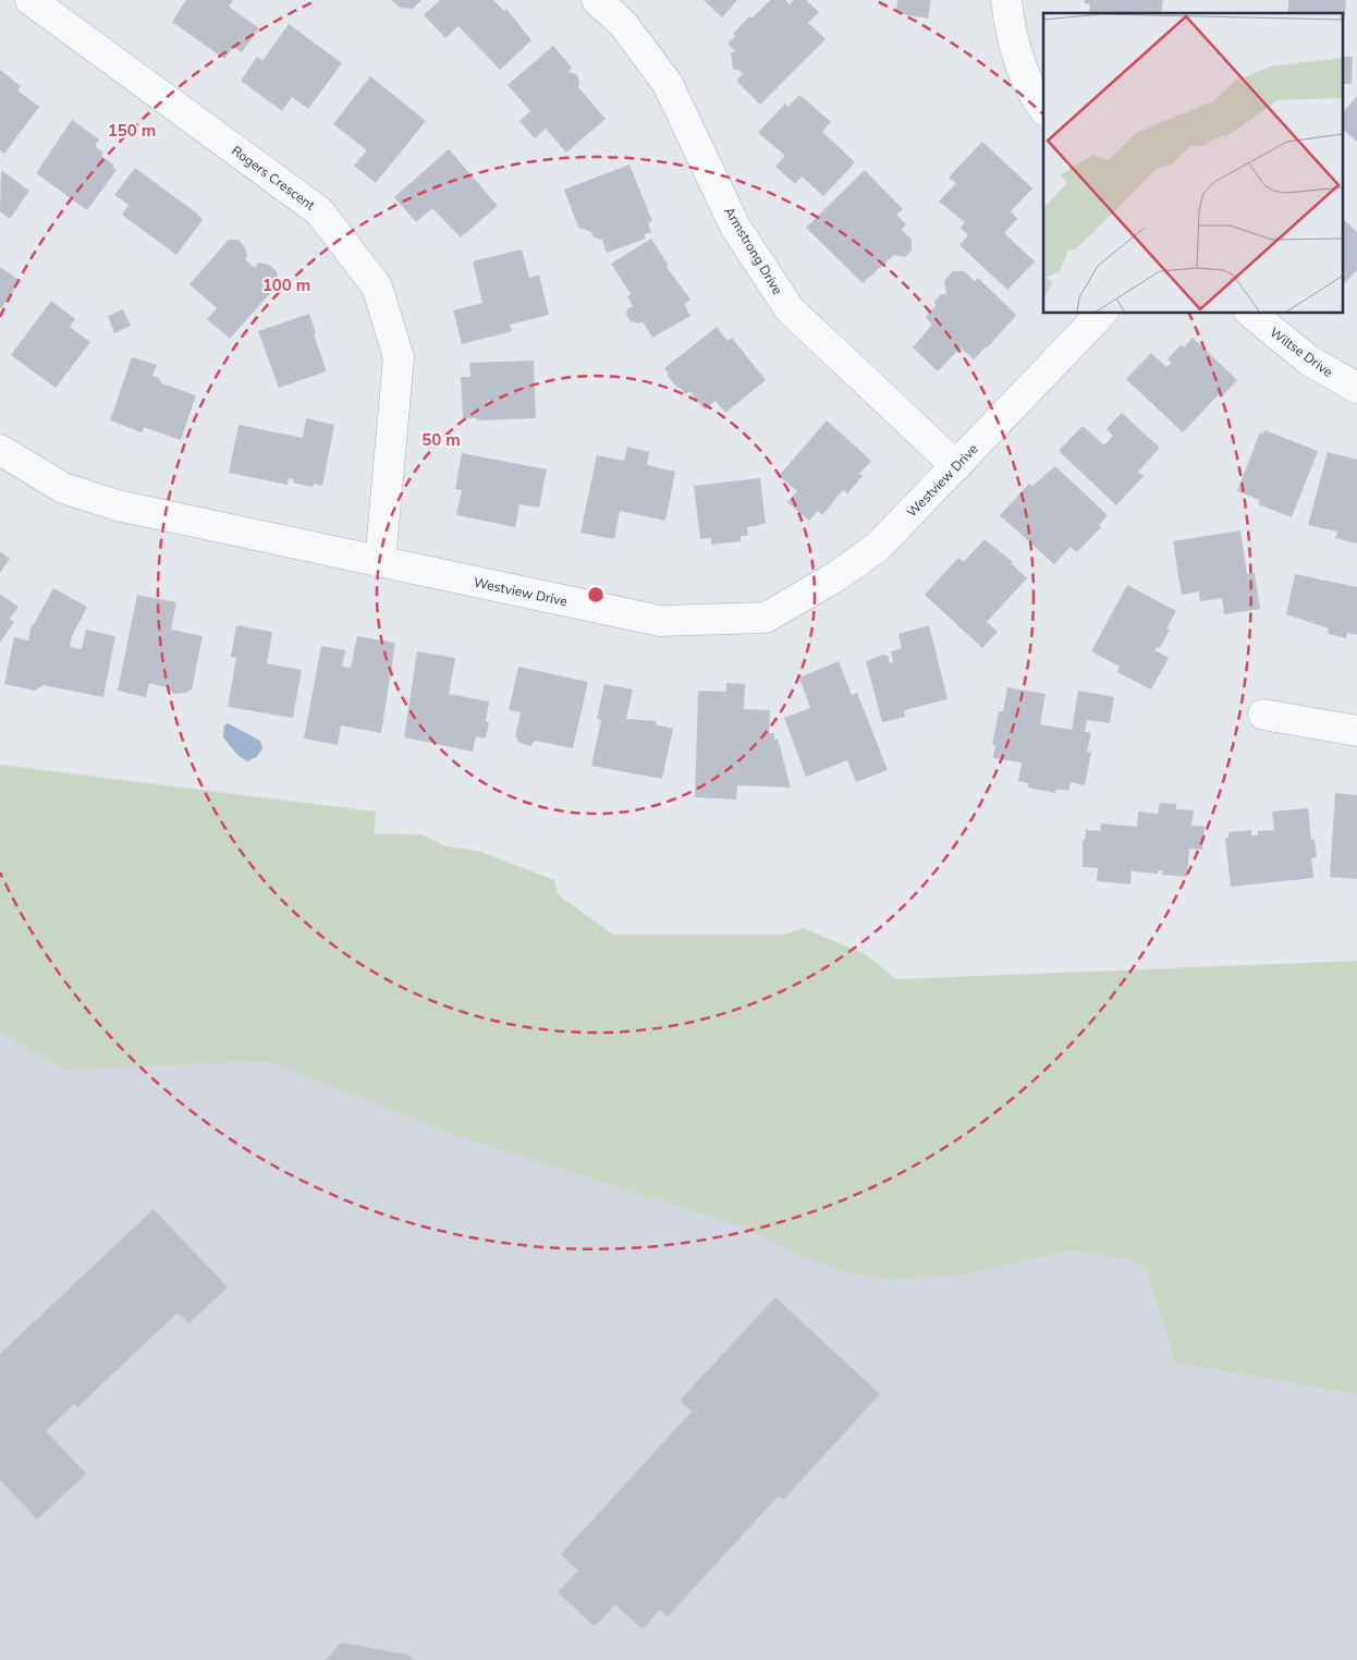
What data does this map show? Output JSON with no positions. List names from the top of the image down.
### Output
{
  "streets": {
    "street": [
      "Rogers Crescent",
      "Armstrong Drive",
      "Wiltse Drive",
      "Westview Drive"
    ]
  },
  "crossings": [
    ["Rogers Crescent", "Westview Drive"],
    ["Armstrong Drive", "Westview Drive"]
  ],
  "rings": ["150 m", "100 m", "50 m"]
}
